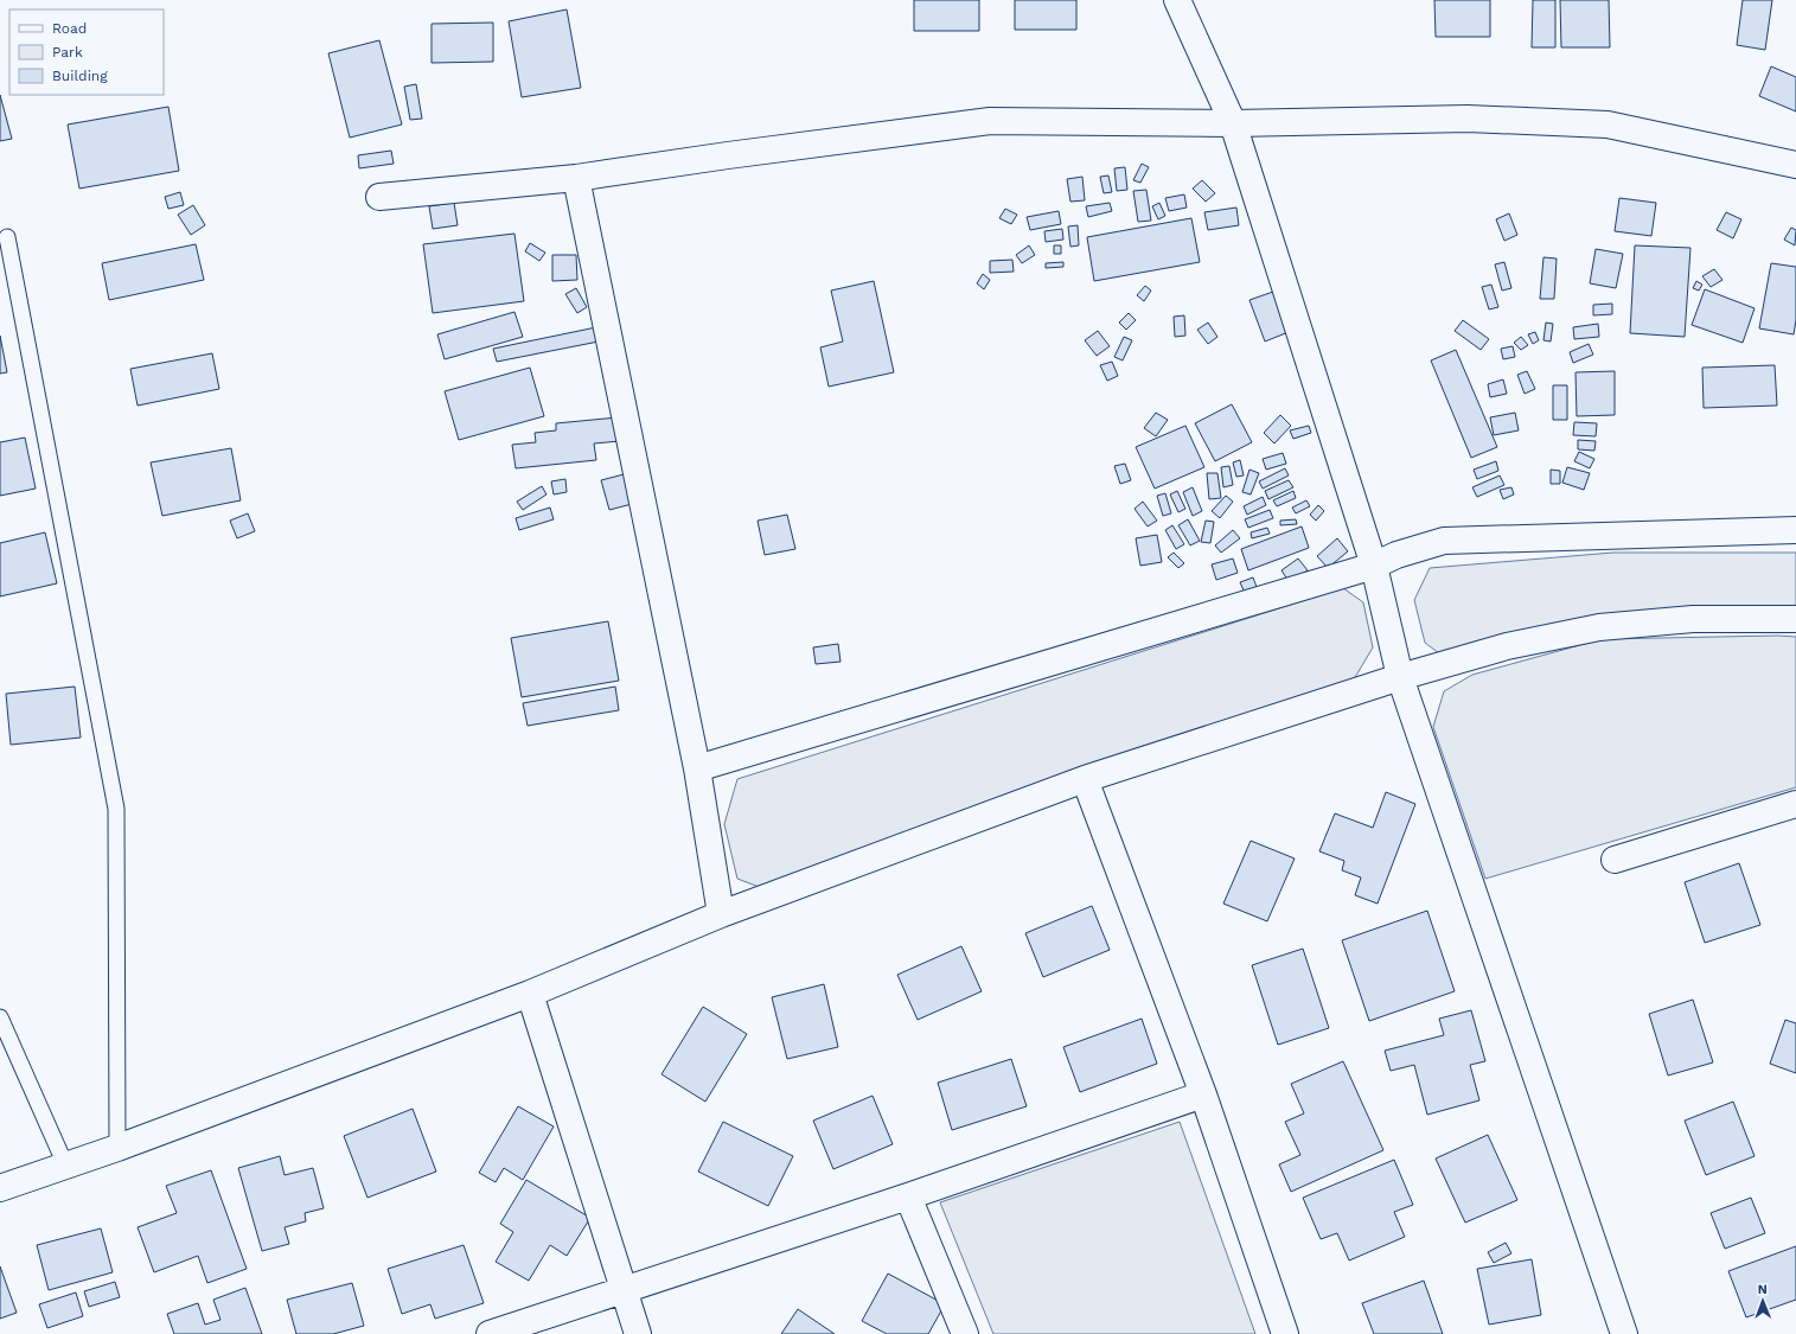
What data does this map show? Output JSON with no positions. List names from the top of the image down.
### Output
{
  "legend": ["Road", "Park", "Building"],
  "north": "top"
}
